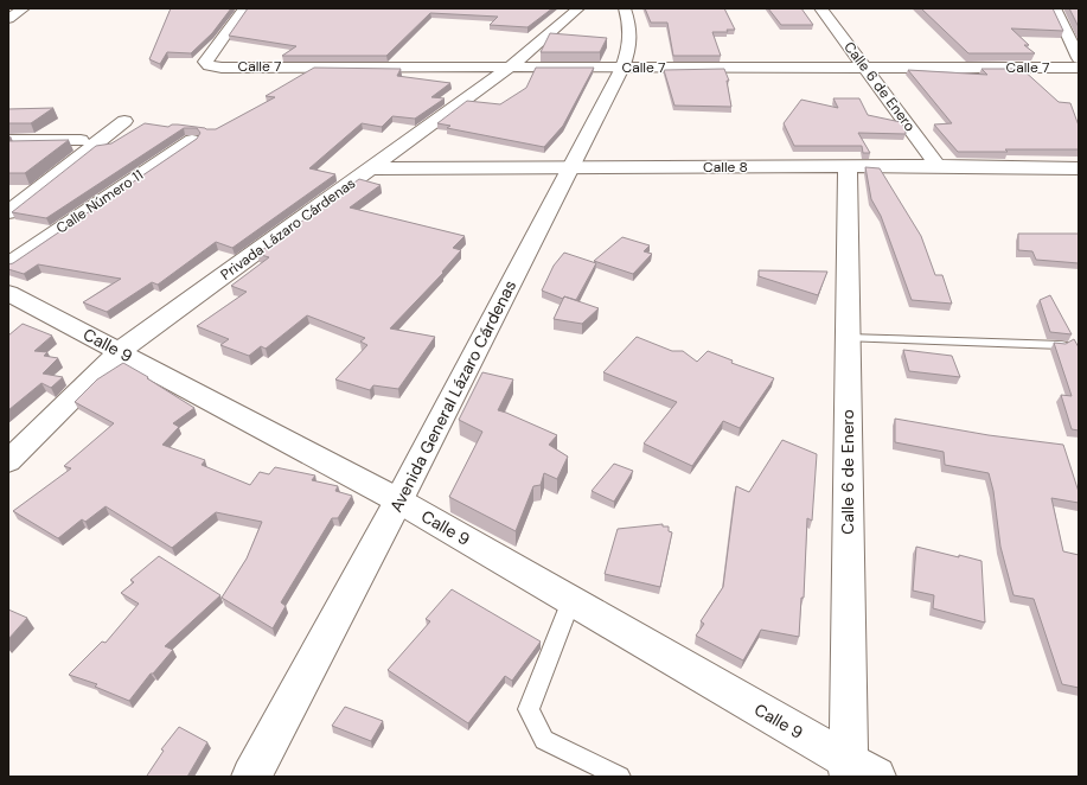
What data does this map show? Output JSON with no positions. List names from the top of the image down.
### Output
{
  "streets": {
    "street": [
      "Calle 7",
      "Calle 6 de Enero",
      "Calle 8",
      "Calle Número 11",
      "Privada Lázaro Cárdenas",
      "Calle 9",
      "Avenida General Lázaro Cárdenas"
    ]
  },
  "crossings": [
    ["Calle 7", "Calle 6 de Enero"],
    ["Calle 7", "Privada Lázaro Cárdenas"],
    ["Calle 7", "Avenida General Lázaro Cárdenas"],
    ["Calle 6 de Enero", "Calle 8"],
    ["Calle 6 de Enero", "Calle 9"],
    ["Calle 8", "Privada Lázaro Cárdenas"],
    ["Calle 8", "Avenida General Lázaro Cárdenas"],
    ["Privada Lázaro Cárdenas", "Calle 9"],
    ["Calle 9", "Avenida General Lázaro Cárdenas"]
  ]
}
